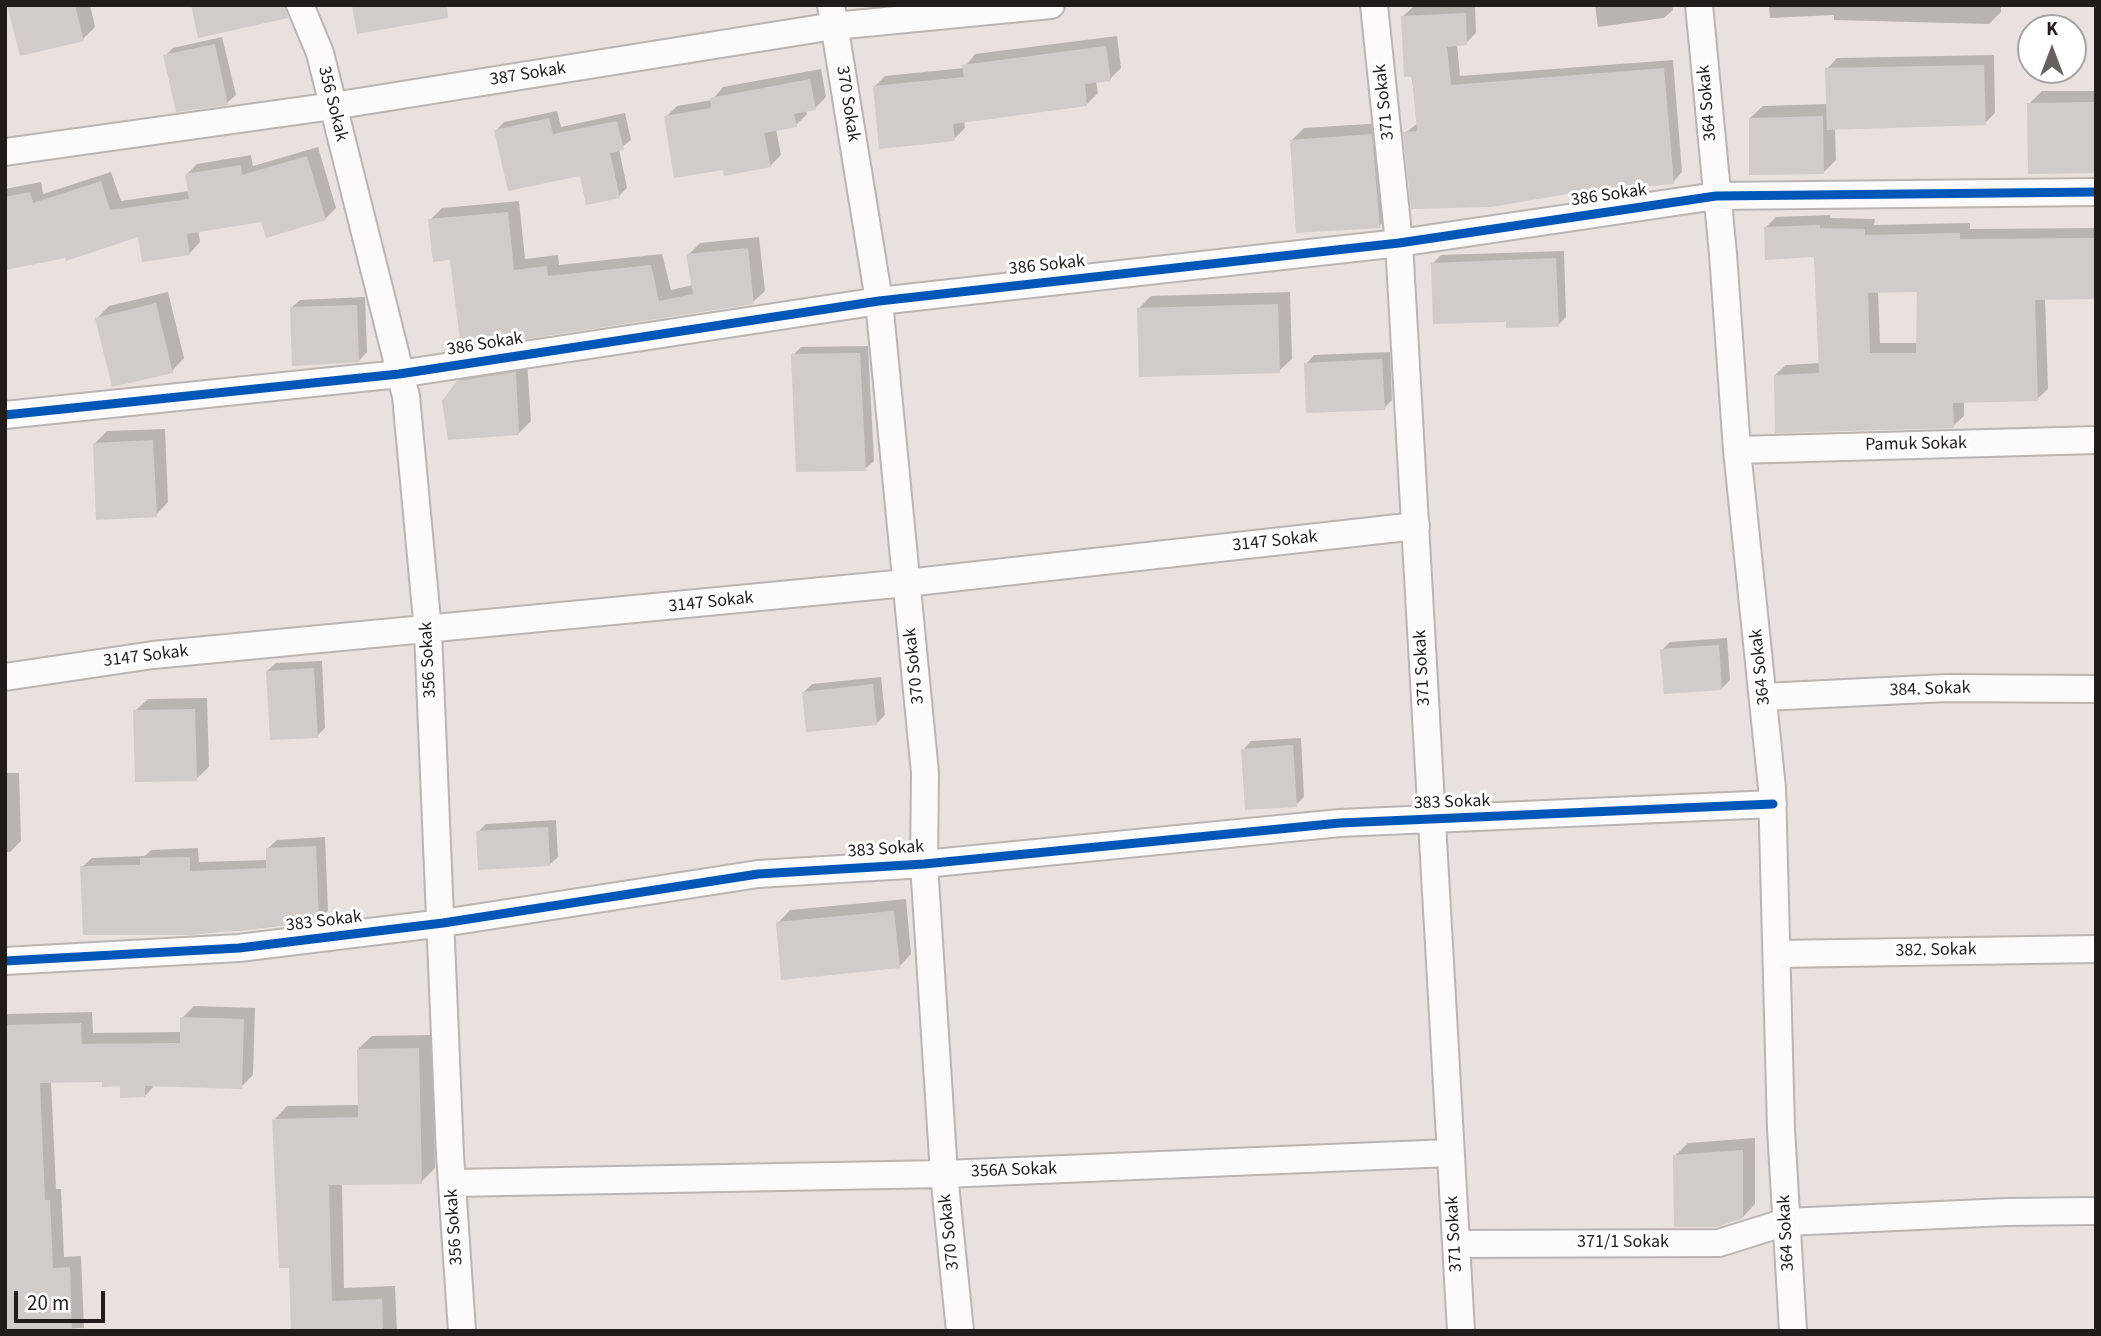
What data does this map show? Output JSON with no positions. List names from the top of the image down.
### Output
{
  "streets": {
    "street": [
      "387 Sokak",
      "371 Sokak",
      "364 Sokak",
      "356 Sokak",
      "370 Sokak",
      "386 Sokak",
      "Pamuk Sokak",
      "3147 Sokak",
      "384. Sokak",
      "383 Sokak",
      "382. Sokak",
      "356A Sokak",
      "371/1 Sokak"
    ]
  },
  "crossings": [
    ["387 Sokak", "356 Sokak"],
    ["387 Sokak", "370 Sokak"],
    ["371 Sokak", "386 Sokak"],
    ["371 Sokak", "3147 Sokak"],
    ["371 Sokak", "383 Sokak"],
    ["371 Sokak", "356A Sokak"],
    ["371 Sokak", "371/1 Sokak"],
    ["364 Sokak", "386 Sokak"],
    ["364 Sokak", "Pamuk Sokak"],
    ["364 Sokak", "384. Sokak"],
    ["364 Sokak", "383 Sokak"],
    ["364 Sokak", "382. Sokak"],
    ["364 Sokak", "371/1 Sokak"],
    ["356 Sokak", "386 Sokak"],
    ["356 Sokak", "3147 Sokak"],
    ["356 Sokak", "383 Sokak"],
    ["356 Sokak", "356A Sokak"],
    ["370 Sokak", "386 Sokak"],
    ["370 Sokak", "3147 Sokak"],
    ["370 Sokak", "383 Sokak"],
    ["370 Sokak", "356A Sokak"]
  ],
  "scale_bar": "20 m",
  "north": "top"
}
